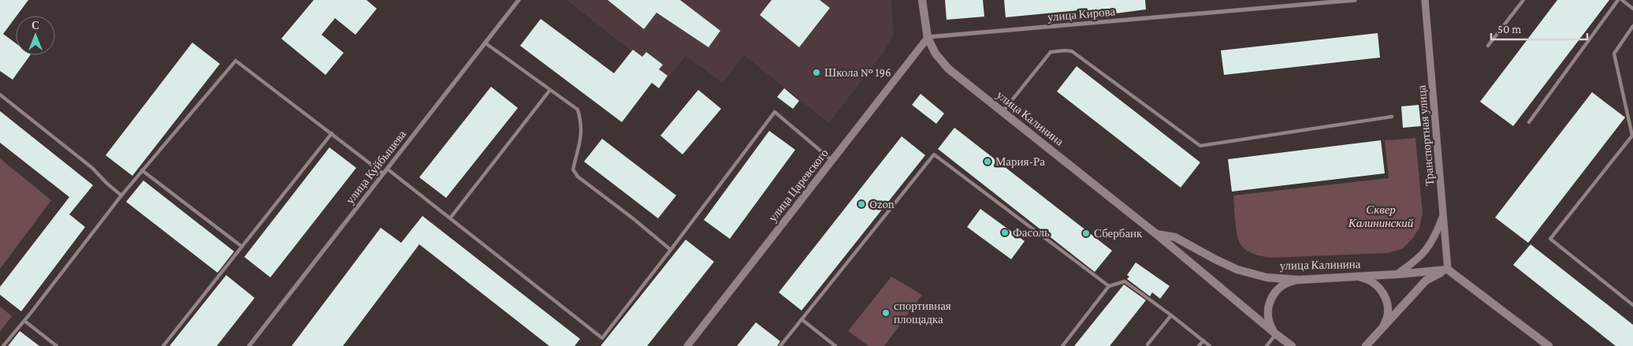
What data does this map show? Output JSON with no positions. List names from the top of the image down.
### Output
{
  "streets": {
    "main road": ["улица Калинина"],
    "street": [
      "улица Кирова",
      "Транспортная улица",
      "улица Куйбышева",
      "улица Царевского"
    ]
  },
  "crossings": [
    ["улица Кирова", "улица Калинина"],
    ["улица Кирова", "улица Царевского"],
    ["улица Калинина", "Транспортная улица"],
    ["улица Калинина", "улица Царевского"]
  ],
  "parks": ["Сквер Калининский"],
  "places": [
    "Школа № 196",
    "Мария-Ра",
    "Ozon",
    "Фасоль",
    "Сбербанк",
    "спортивная площадка"
  ],
  "scale_bar": "50 m",
  "north": "top"
}
